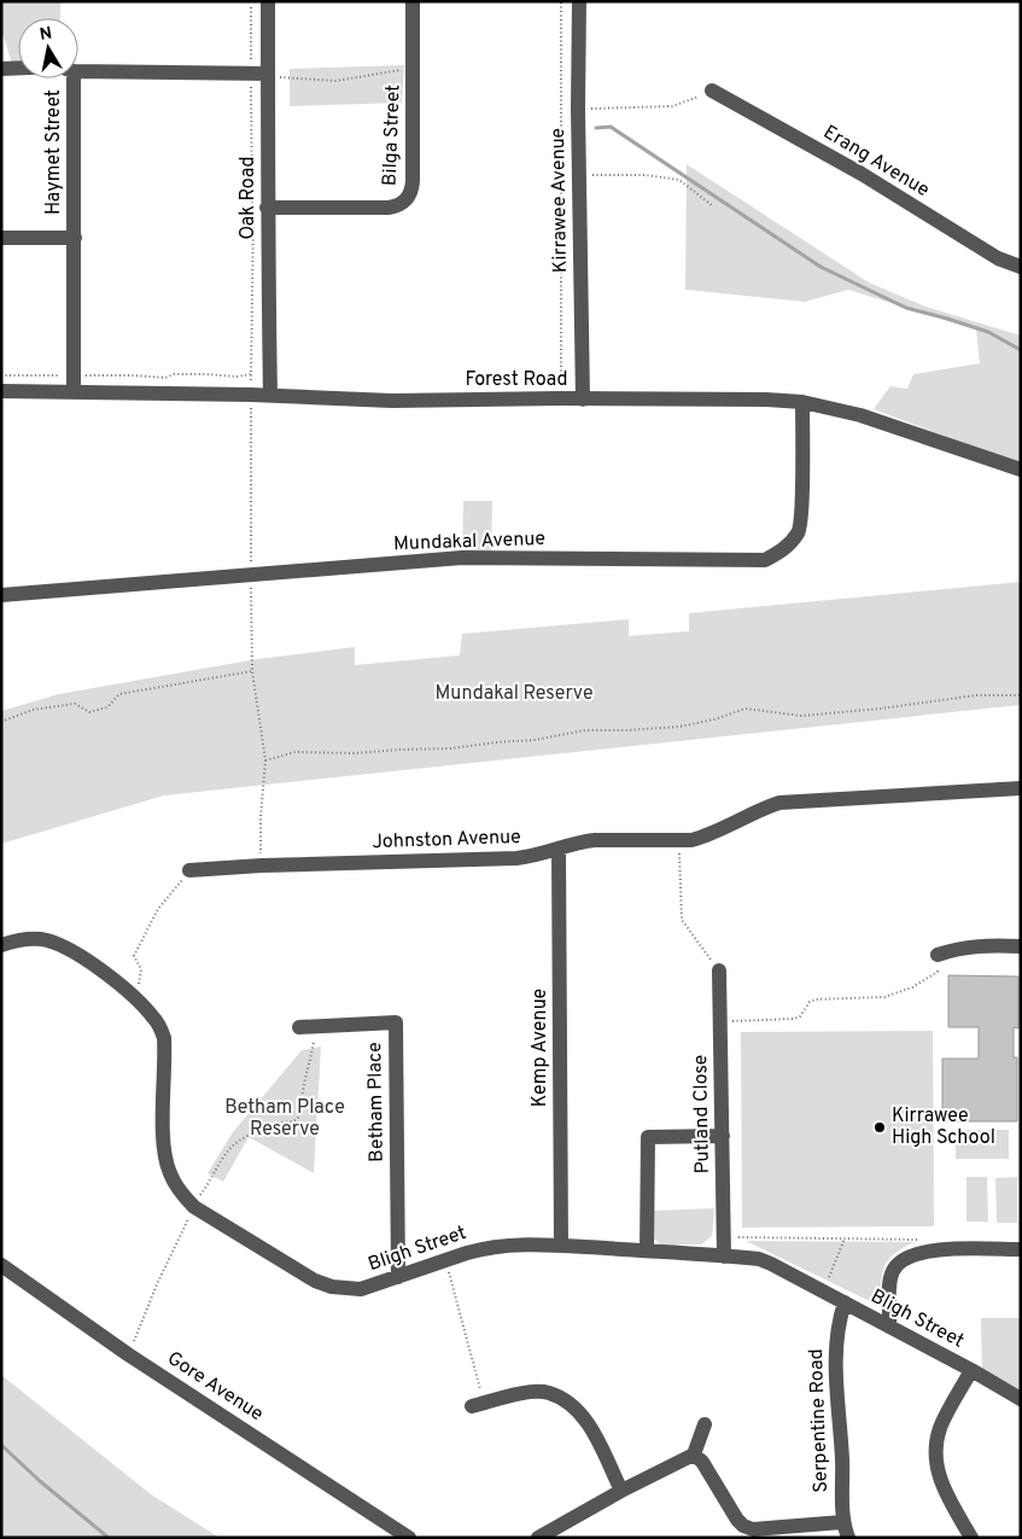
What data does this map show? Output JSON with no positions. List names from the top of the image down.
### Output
{
  "streets": {
    "street": [
      "Bilga Street",
      "Haymet Street",
      "Erang Avenue",
      "Oak Road",
      "Kirrawee Avenue",
      "Forest Road",
      "Mundakal Avenue",
      "Johnston Avenue",
      "Kemp Avenue",
      "Betham Place",
      "Putland Close",
      "Bligh Street",
      "Gore Avenue",
      "Serpentine Road"
    ]
  },
  "crossings": [
    ["Bilga Street", "Oak Road"],
    ["Haymet Street", "Oak Road"],
    ["Haymet Street", "Forest Road"],
    ["Oak Road", "Forest Road"],
    ["Kirrawee Avenue", "Forest Road"],
    ["Forest Road", "Mundakal Avenue"],
    ["Johnston Avenue", "Kemp Avenue"],
    ["Kemp Avenue", "Bligh Street"],
    ["Betham Place", "Bligh Street"],
    ["Putland Close", "Bligh Street"],
    ["Bligh Street", "Serpentine Road"]
  ],
  "parks": ["Mundakal Reserve", "Betham Place Reserve"],
  "places": ["Kirrawee High School"],
  "north": "top"
}
